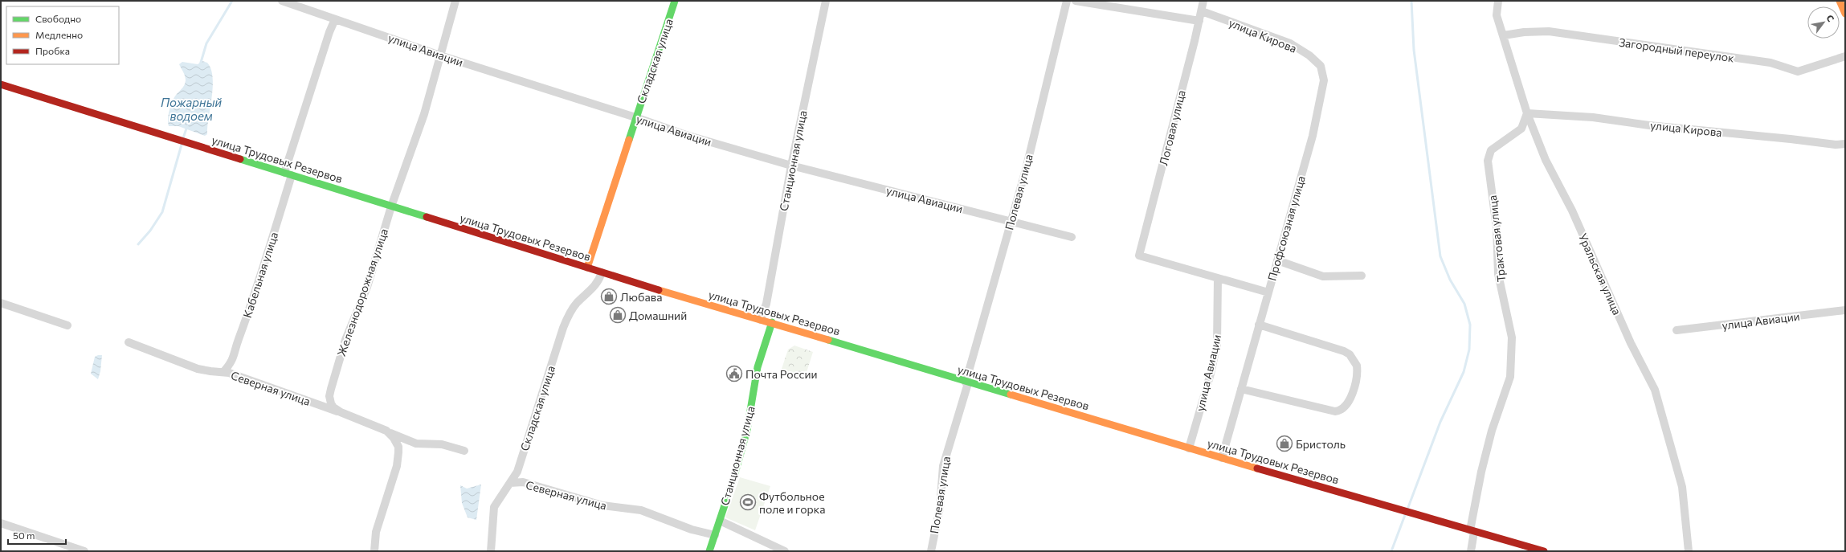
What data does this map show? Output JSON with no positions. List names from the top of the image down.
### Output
{
  "streets": {
    "main road": ["Складская улица", "улица Трудовых Резервов", "Станционная улица"],
    "street": [
      "улица Кирова",
      "улица Авиации",
      "Загородный переулок",
      "Логовая улица",
      "Полевая улица",
      "Профсоюзная улица",
      "Трактовая улица",
      "Уральская улица",
      "Кабельная улица",
      "Железнодорожная улица",
      "Северная улица"
    ]
  },
  "crossings": [
    ["улица Кирова", "Логовая улица"],
    ["улица Кирова", "Профсоюзная улица"],
    ["улица Кирова", "Трактовая улица"],
    ["улица Кирова", "Уральская улица"],
    ["улица Авиации", "Складская улица"],
    ["улица Авиации", "Логовая улица"],
    ["улица Авиации", "улица Трудовых Резервов"],
    ["улица Авиации", "Станционная улица"],
    ["улица Авиации", "Полевая улица"],
    ["улица Авиации", "Кабельная улица"],
    ["улица Авиации", "Железнодорожная улица"],
    ["Загородный переулок", "Уральская улица"],
    ["Складская улица", "улица Трудовых Резервов"],
    ["Складская улица", "Северная улица"],
    ["улица Трудовых Резервов", "Станционная улица"],
    ["улица Трудовых Резервов", "Полевая улица"],
    ["улица Трудовых Резервов", "Профсоюзная улица"],
    ["улица Трудовых Резервов", "Трактовая улица"],
    ["улица Трудовых Резервов", "Кабельная улица"],
    ["улица Трудовых Резервов", "Железнодорожная улица"],
    ["Станционная улица", "Северная улица"],
    ["Трактовая улица", "Уральская улица"],
    ["Кабельная улица", "Северная улица"],
    ["Железнодорожная улица", "Северная улица"]
  ],
  "water": ["Пожарный водоем"],
  "places": {
    "shop": ["Любава", "Домашний", "Бристоль"],
    "public building": ["Почта России"],
    "sports": ["Футбольное поле и горка"]
  },
  "legend": ["Свободно", "Медленно", "Пробка"],
  "scale_bar": "50 m",
  "north": "top right"
}
